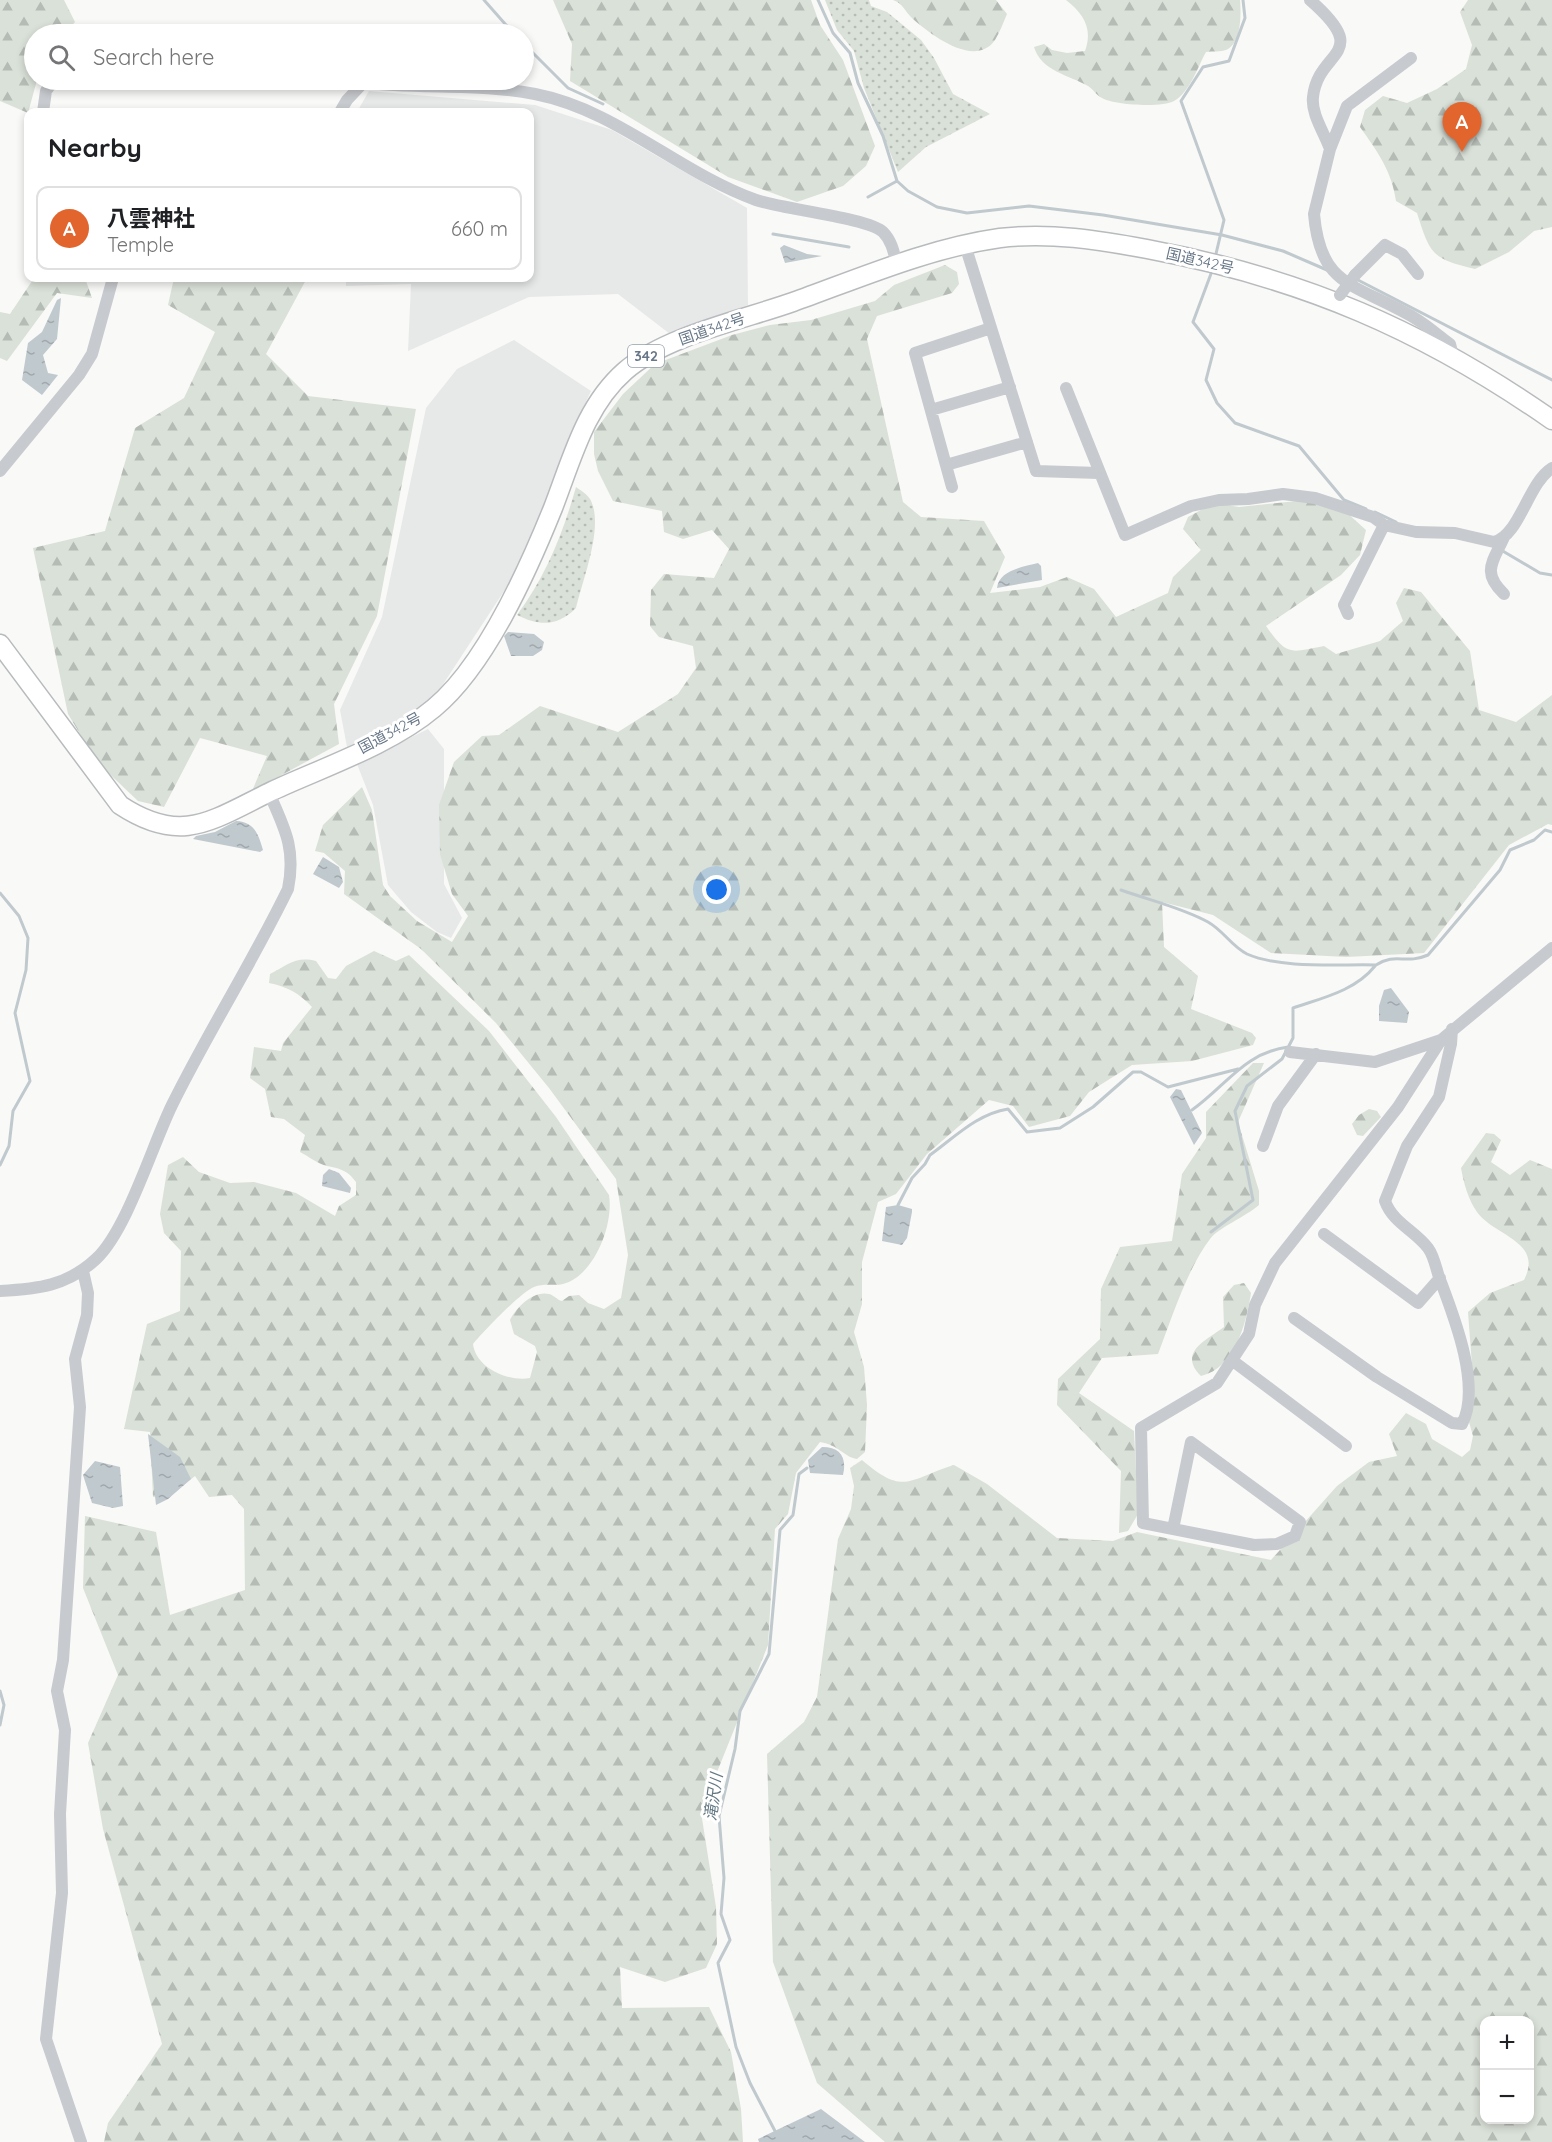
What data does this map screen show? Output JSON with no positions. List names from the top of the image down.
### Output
{
  "streets": {
    "highway": ["国道342号", "342"]
  },
  "water": ["滝沢川"],
  "page": {
    "search": "Search here",
    "pins": "A",
    "heading": "Nearby",
    "list": [
      {
        "mark": "A",
        "name": "八雲神社",
        "note": "Temple",
        "value": "660 m"
      }
    ],
    "map_buttons": ["+", "−"]
  }
}
